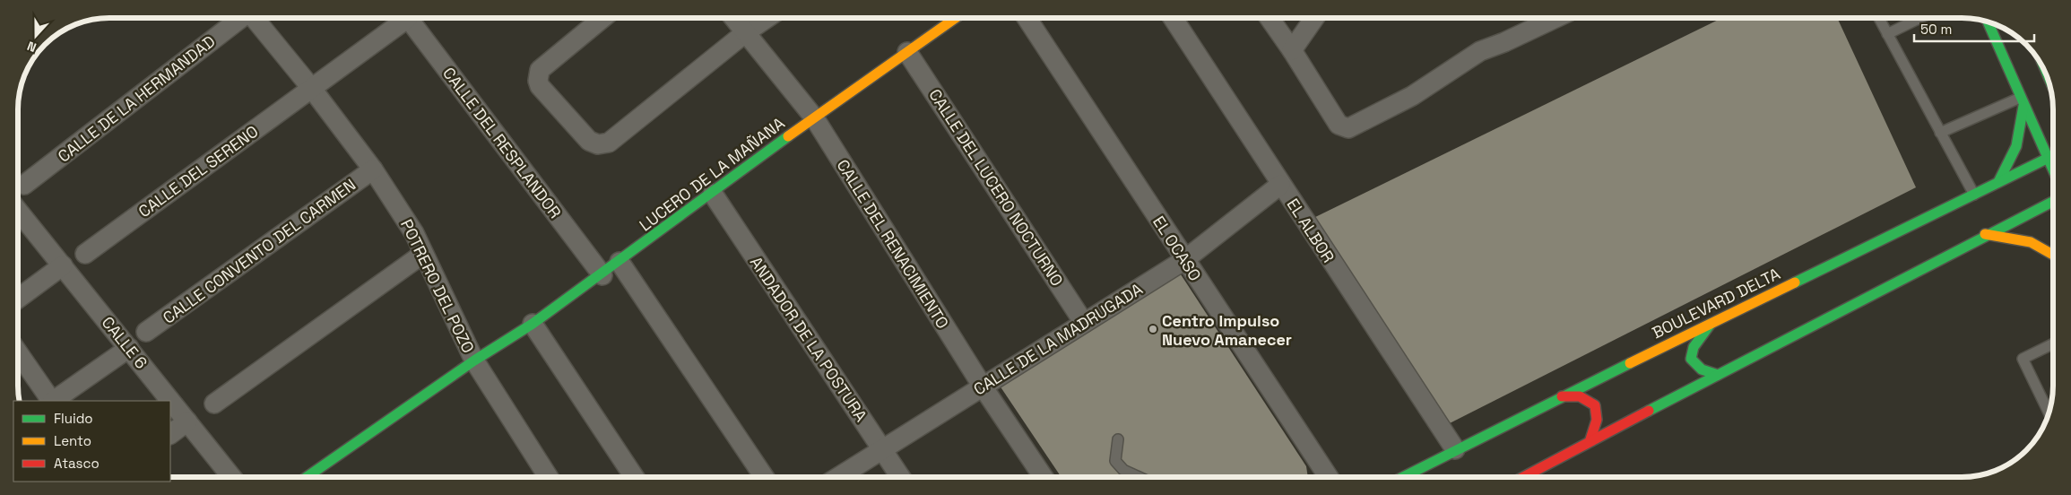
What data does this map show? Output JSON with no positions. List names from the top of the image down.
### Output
{
  "streets": {
    "main road": ["LUCERO DE LA MAÑANA", "BOULEVARD DELTA"],
    "street": [
      "CALLE DE LA HERMANDAD",
      "CALLE DEL RESPLANDOR",
      "CALLE DEL SERENO",
      "CALLE DEL LUCERO NOCTURNO",
      "EL ALBOR",
      "CALLE DEL RENACIMIENTO",
      "EL OCASO",
      "CALLE CONVENTO DEL CARMEN",
      "POTRERO DEL POZO",
      "ANDADOR DE LA POSTURA",
      "CALLE DE LA MADRUGADA",
      "CALLE 6"
    ]
  },
  "crossings": [
    ["CALLE DEL RESPLANDOR", "LUCERO DE LA MAÑANA"],
    ["CALLE DEL SERENO", "POTRERO DEL POZO"],
    ["LUCERO DE LA MAÑANA", "CALLE DEL LUCERO NOCTURNO"],
    ["LUCERO DE LA MAÑANA", "CALLE DEL RENACIMIENTO"],
    ["LUCERO DE LA MAÑANA", "POTRERO DEL POZO"],
    ["LUCERO DE LA MAÑANA", "ANDADOR DE LA POSTURA"],
    ["CALLE DEL LUCERO NOCTURNO", "CALLE DE LA MADRUGADA"],
    ["EL ALBOR", "BOULEVARD DELTA"],
    ["EL ALBOR", "CALLE DE LA MADRUGADA"],
    ["CALLE DEL RENACIMIENTO", "CALLE DE LA MADRUGADA"],
    ["EL OCASO", "CALLE DE LA MADRUGADA"],
    ["CALLE CONVENTO DEL CARMEN", "POTRERO DEL POZO"],
    ["ANDADOR DE LA POSTURA", "CALLE DE LA MADRUGADA"]
  ],
  "places": ["Centro Impulso Nuevo Amanecer"],
  "legend": ["Fluido", "Lento", "Atasco"],
  "scale_bar": "50 m",
  "north": "bottom"
}
